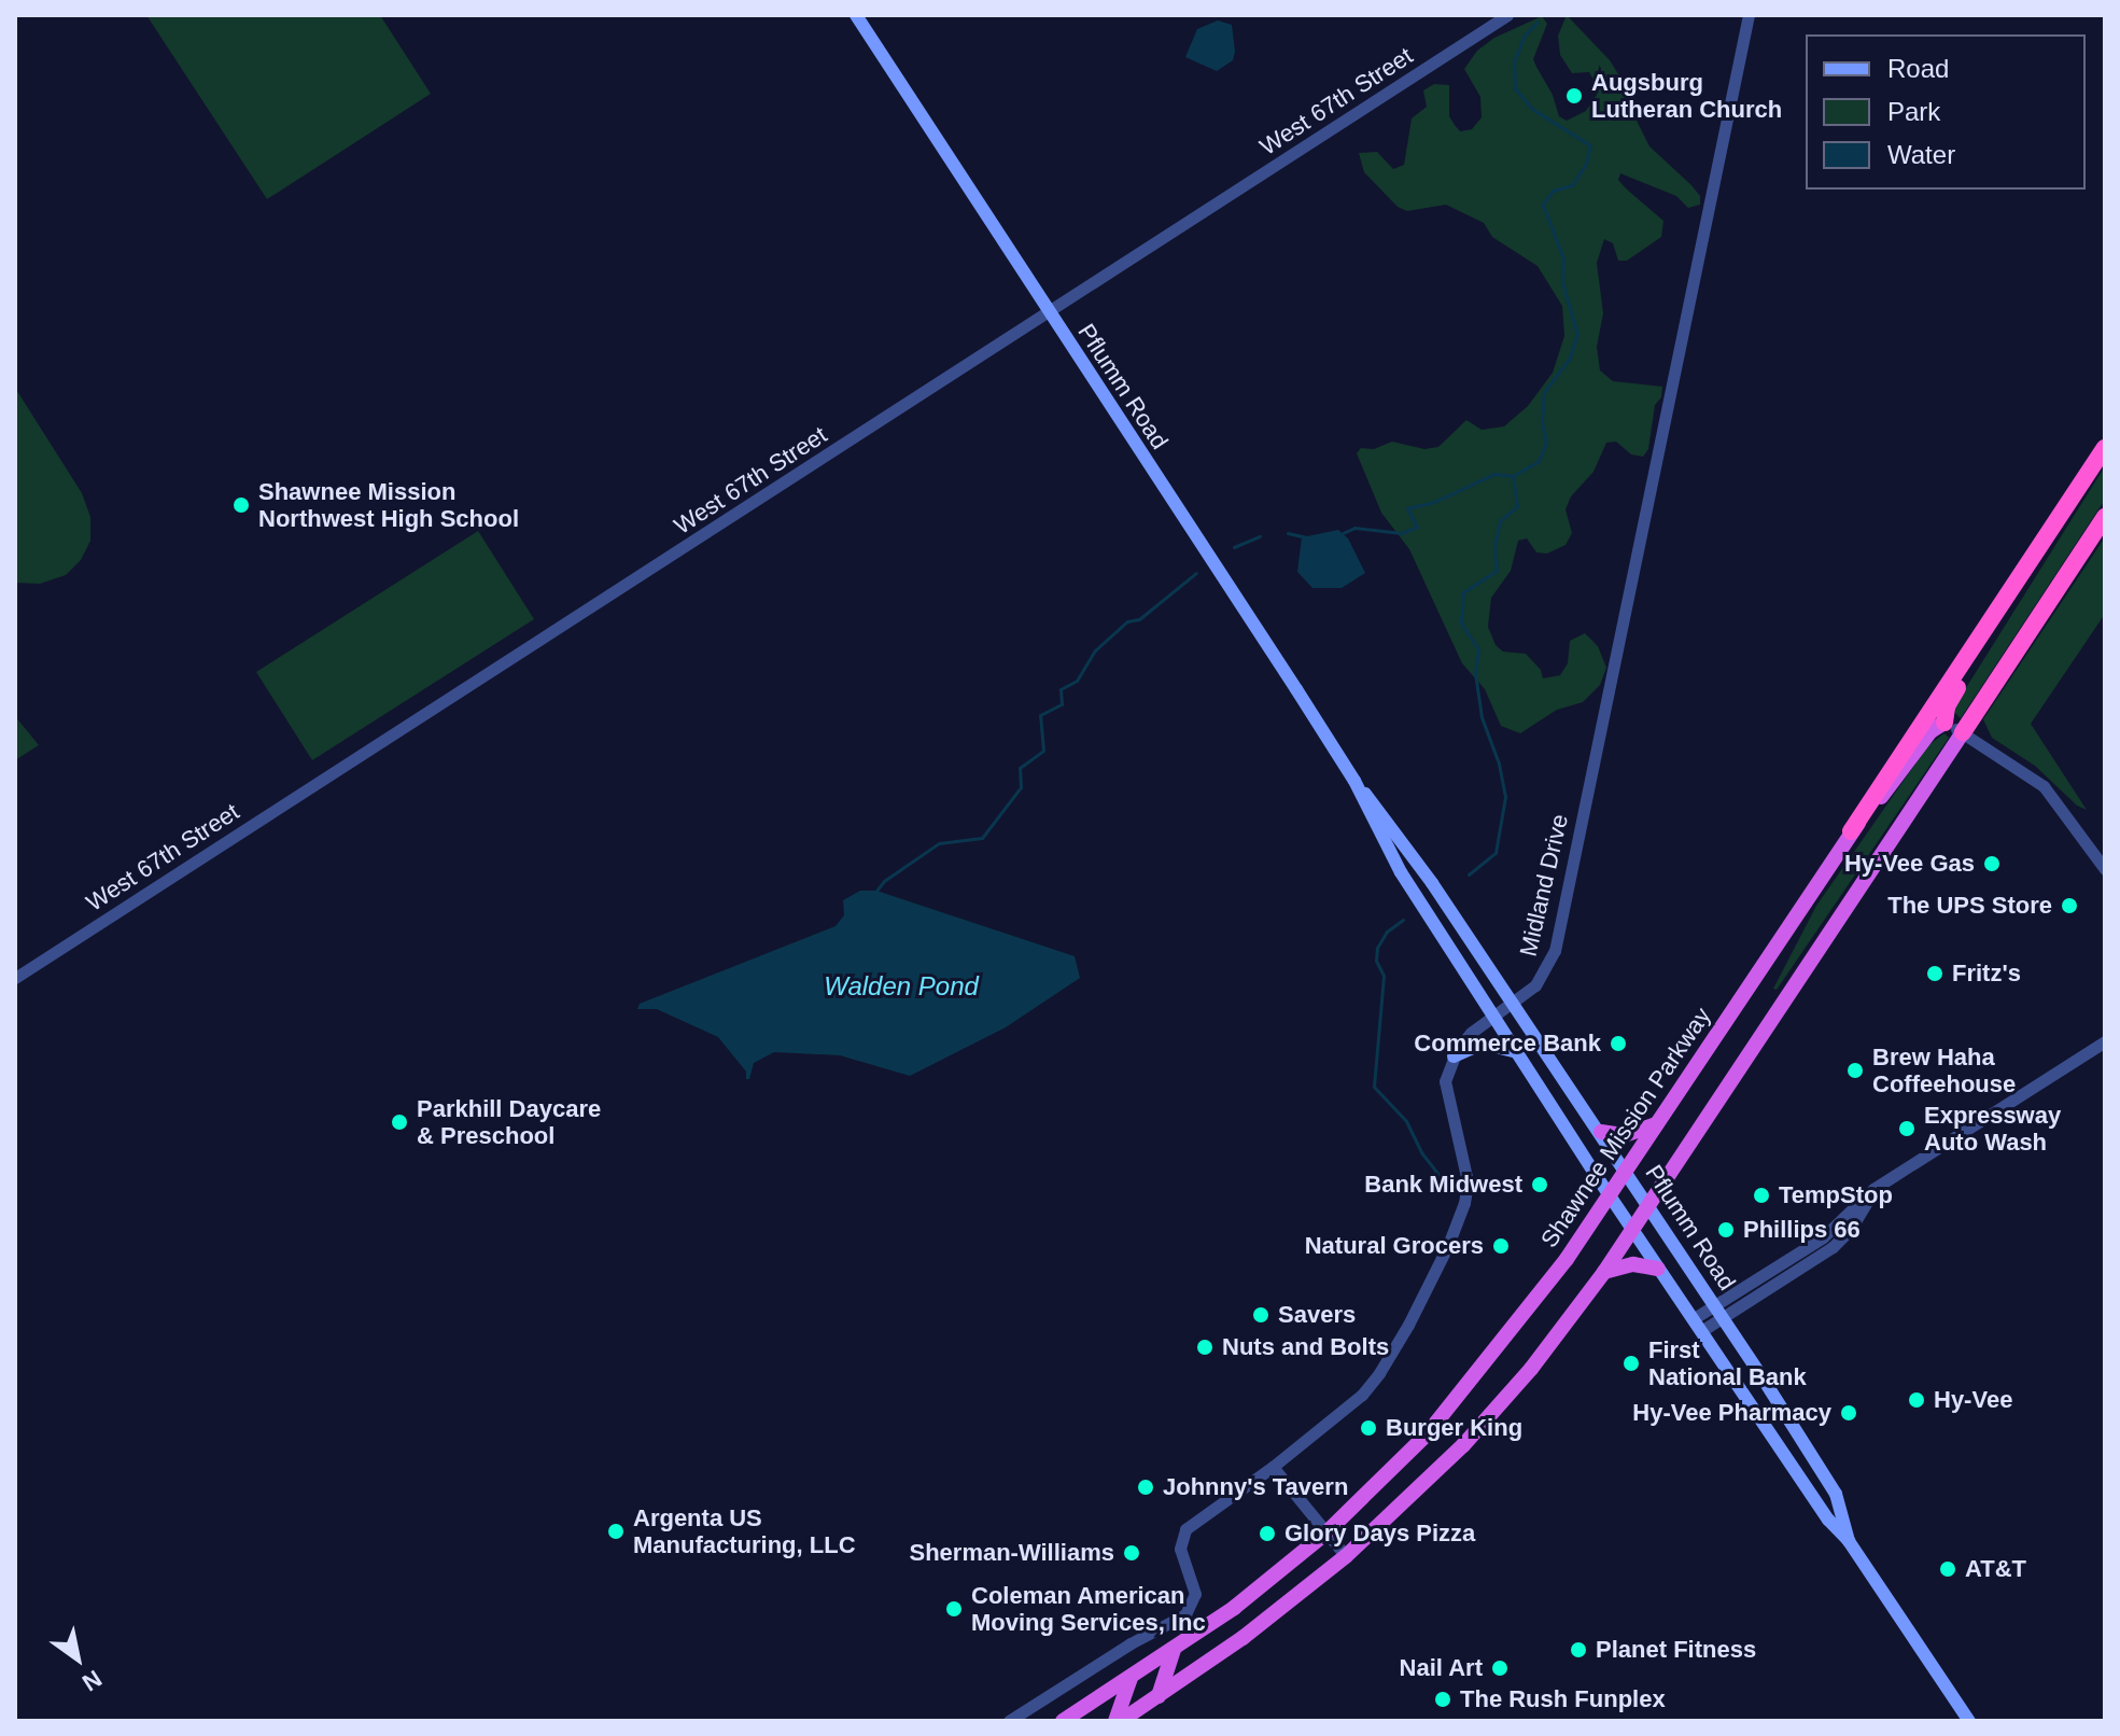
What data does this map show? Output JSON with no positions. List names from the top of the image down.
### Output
{
  "streets": {
    "highway": ["Shawnee Mission Parkway"],
    "main road": ["Pflumm Road"],
    "street": ["West 67th Street", "Midland Drive"]
  },
  "crossings": [
    ["West 67th Street", "Pflumm Road"],
    ["Pflumm Road", "Midland Drive"],
    ["Pflumm Road", "Shawnee Mission Parkway"]
  ],
  "water": ["Walden Pond"],
  "places": [
    "Augsburg Lutheran Church",
    "Shawnee Mission Northwest High School",
    "Hy-Vee Gas",
    "The UPS Store",
    "Fritz's",
    "Commerce Bank",
    "Brew Haha Coffeehouse",
    "Parkhill Daycare & Preschool",
    "Expressway Auto Wash",
    "Bank Midwest",
    "TempStop",
    "Phillips 66",
    "Natural Grocers",
    "Savers",
    "Nuts and Bolts",
    "First National Bank",
    "Hy-Vee",
    "Hy-Vee Pharmacy",
    "Burger King",
    "Johnny's Tavern",
    "Argenta US Manufacturing, LLC",
    "Glory Days Pizza",
    "Sherman-Williams",
    "AT&T",
    "Coleman American Moving Services, Inc",
    "Planet Fitness",
    "Nail Art",
    "The Rush Funplex"
  ],
  "legend": ["Road", "Park", "Water"],
  "north": "bottom right"
}
